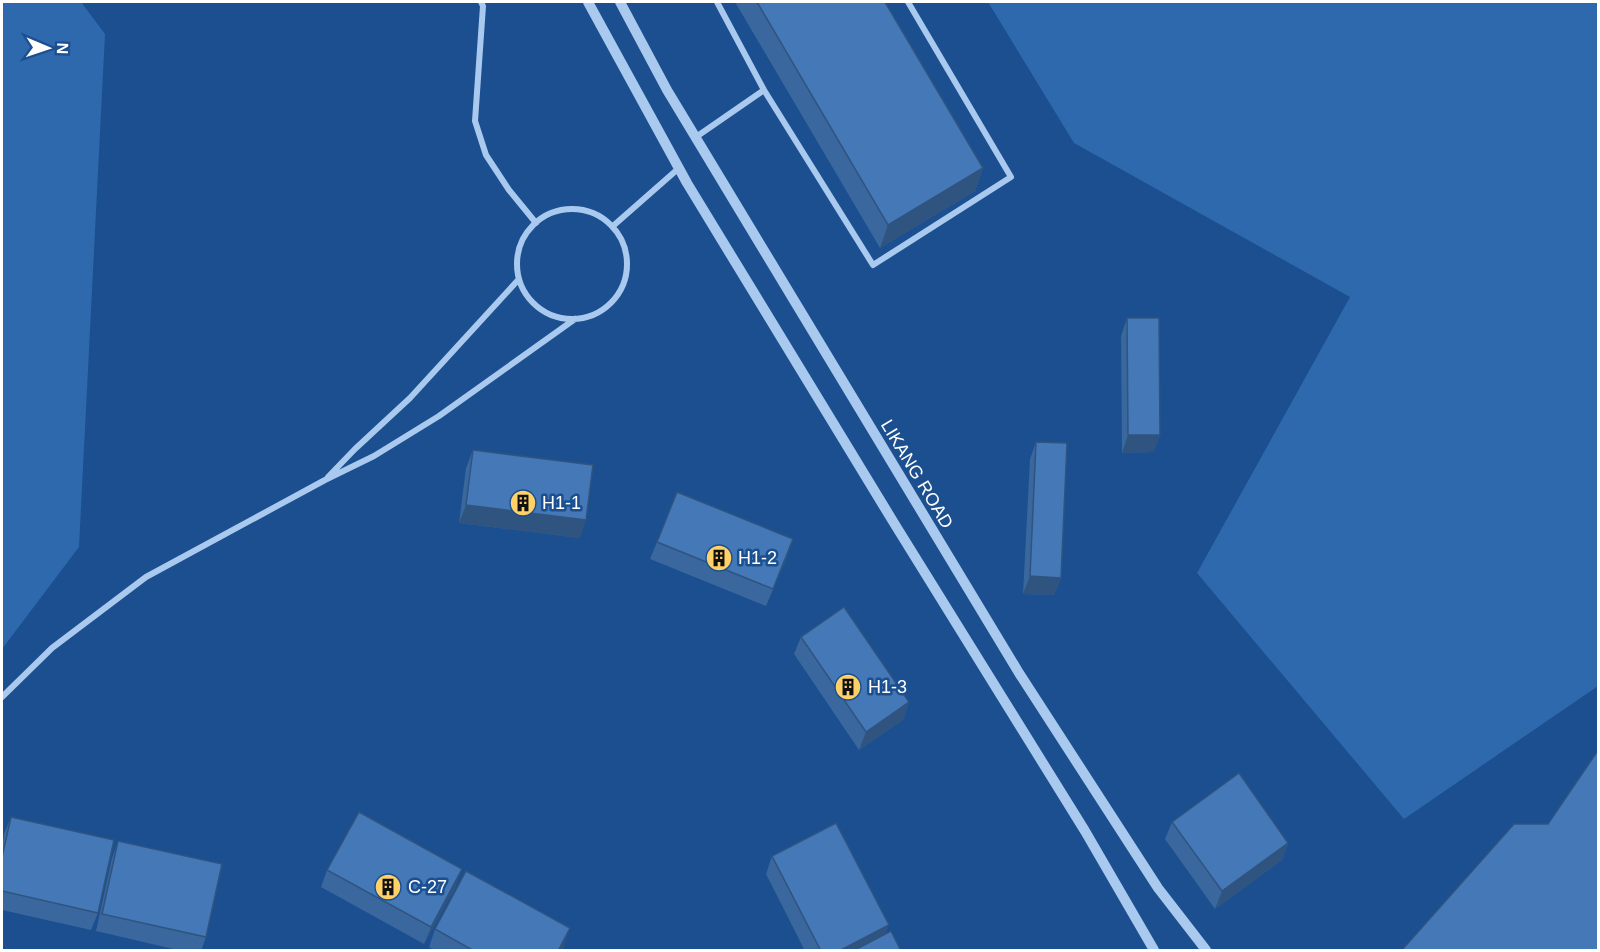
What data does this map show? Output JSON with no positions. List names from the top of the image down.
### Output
{
  "streets": {
    "street": ["LIKANG ROAD"]
  },
  "places": {
    "building": [
      "H1-1",
      "H1-2",
      "H1-3",
      "C-27"
    ]
  },
  "north": "right"
}
